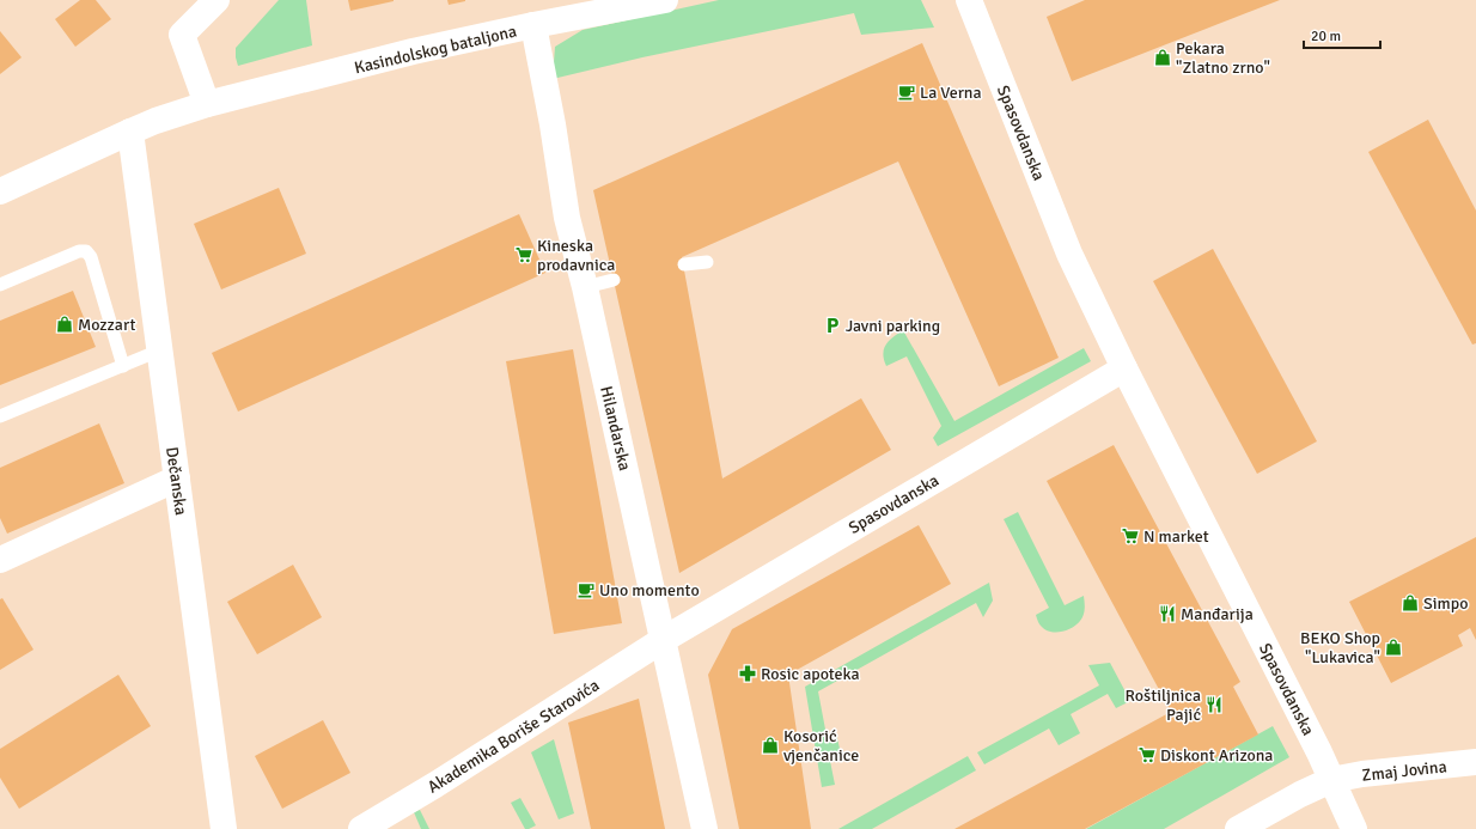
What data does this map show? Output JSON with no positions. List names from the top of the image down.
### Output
{
  "streets": {
    "street": [
      "Kasindolskog bataljona",
      "Spasovdanska",
      "Hilandarska",
      "Dečanska",
      "Akademika Boriše Starovića",
      "Zmaj Jovina"
    ]
  },
  "crossings": [
    ["Kasindolskog bataljona", "Hilandarska"],
    ["Kasindolskog bataljona", "Dečanska"],
    ["Spasovdanska", "Hilandarska"],
    ["Spasovdanska", "Akademika Boriše Starovića"],
    ["Spasovdanska", "Zmaj Jovina"],
    ["Hilandarska", "Akademika Boriše Starovića"]
  ],
  "places": {
    "shop": [
      "Pekara \"Zlatno zrno\"",
      "Mozzart",
      "Simpo",
      "BEKO Shop \"Lukavica\"",
      "Kosorić vjenčanice"
    ],
    "cafe": ["La Verna", "Uno momento"],
    "supermarket": ["Kineska prodavnica", "N market", "Diskont Arizona"],
    "parking": ["Javni parking"],
    "restaurant": ["Manđarija", "Roštiljnica Pajić"],
    "pharmacy": ["Rosic apoteka"]
  },
  "scale_bar": "20 m"
}
